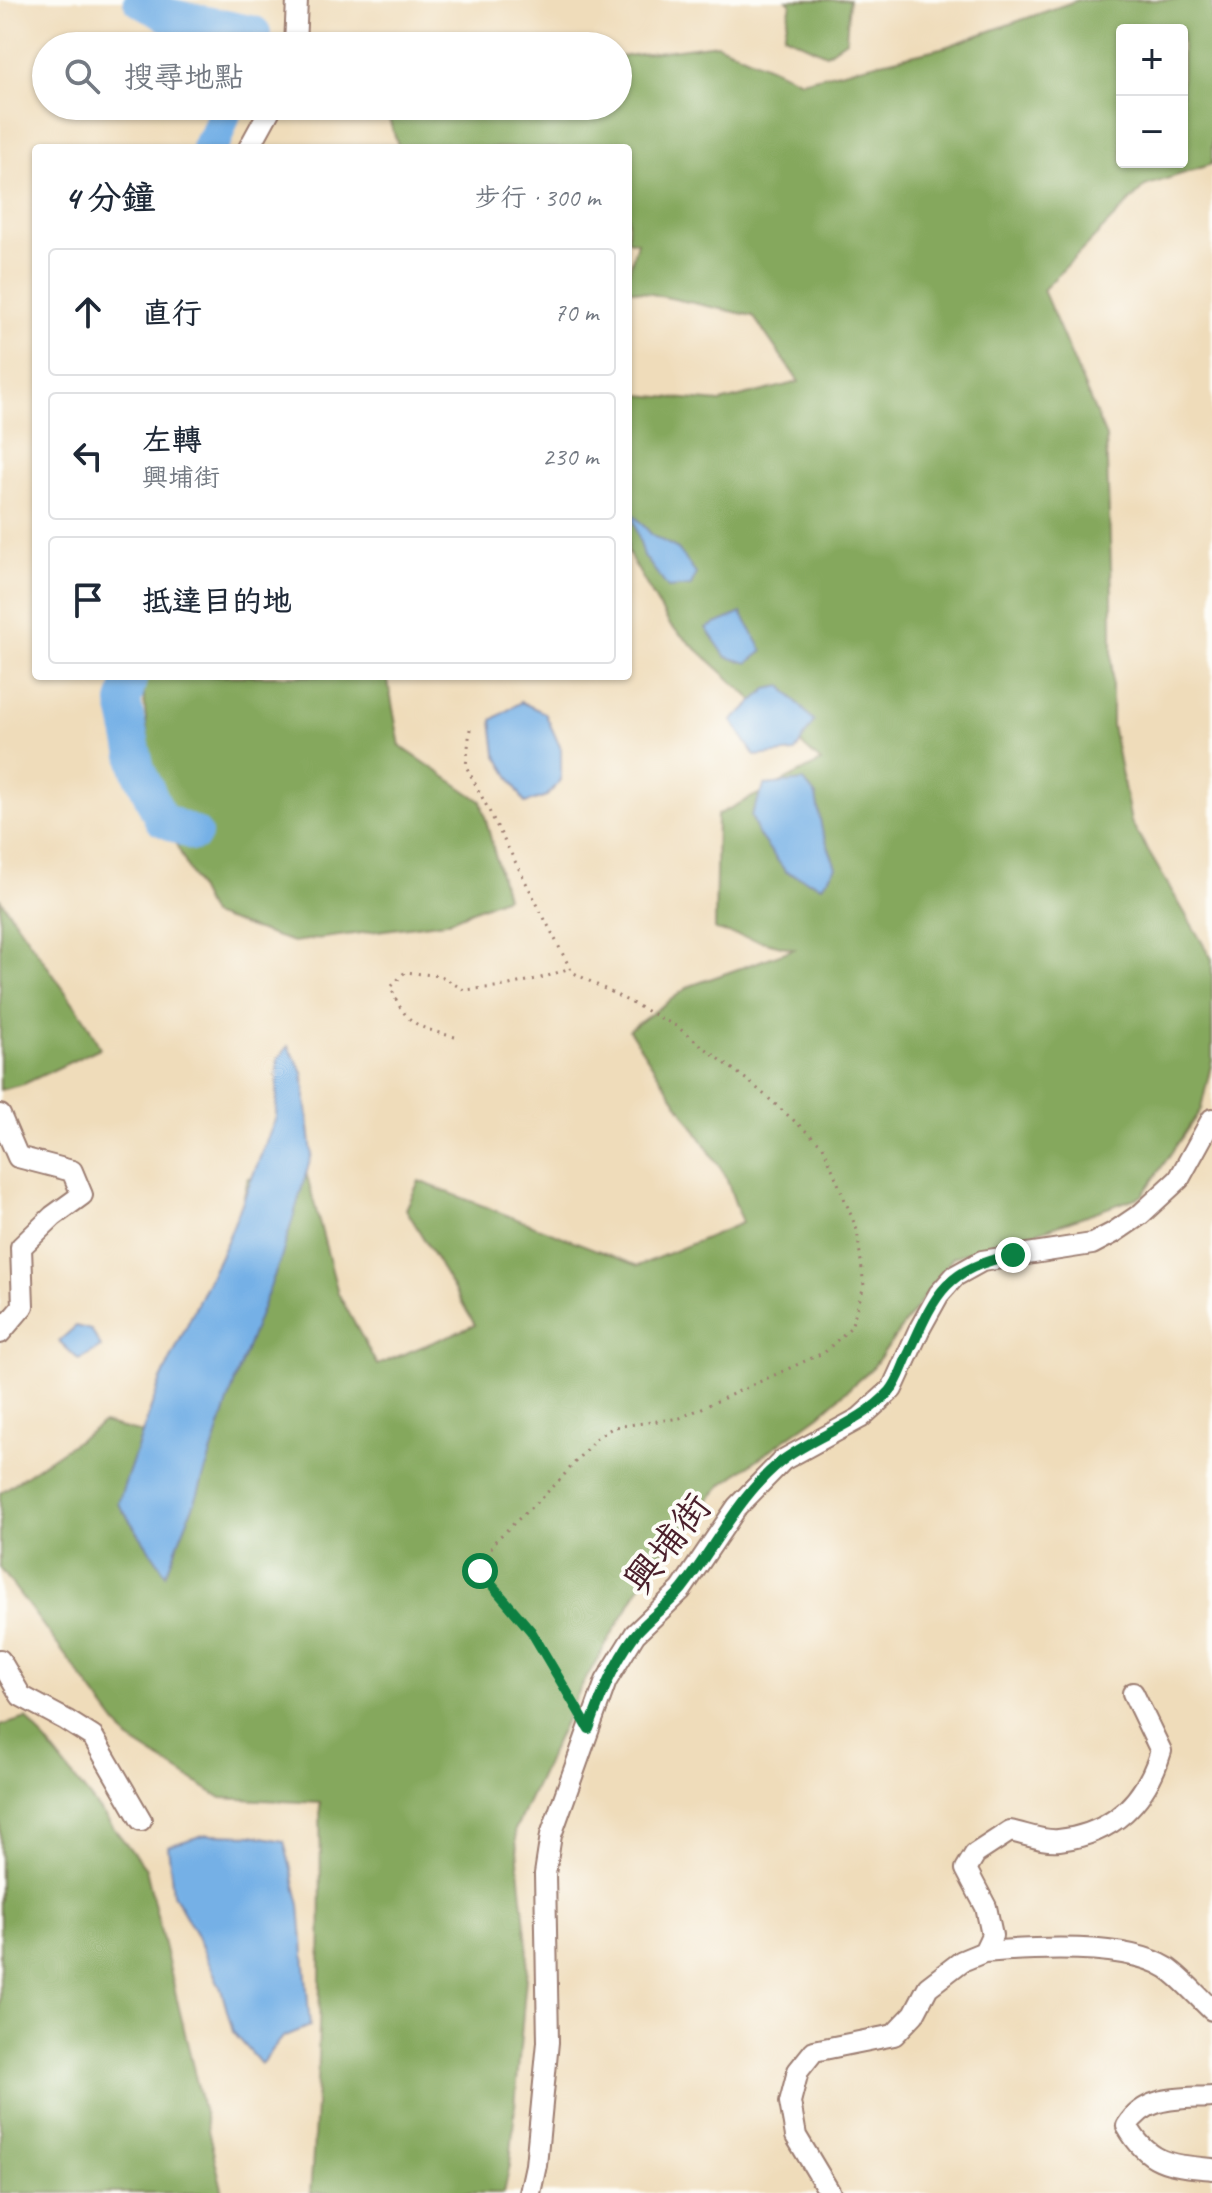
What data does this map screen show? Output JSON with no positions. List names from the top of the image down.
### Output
{
  "streets": {
    "street": ["興埔街"]
  },
  "page": {
    "map_buttons": ["+", "−"],
    "search": "搜尋地點",
    "heading": ["4 分鐘", "步行 · 300 m"],
    "list": [
      ["直行", "70 m"],
      ["左轉", "興埔街", "230 m"],
      "抵達目的地"
    ]
  }
}
